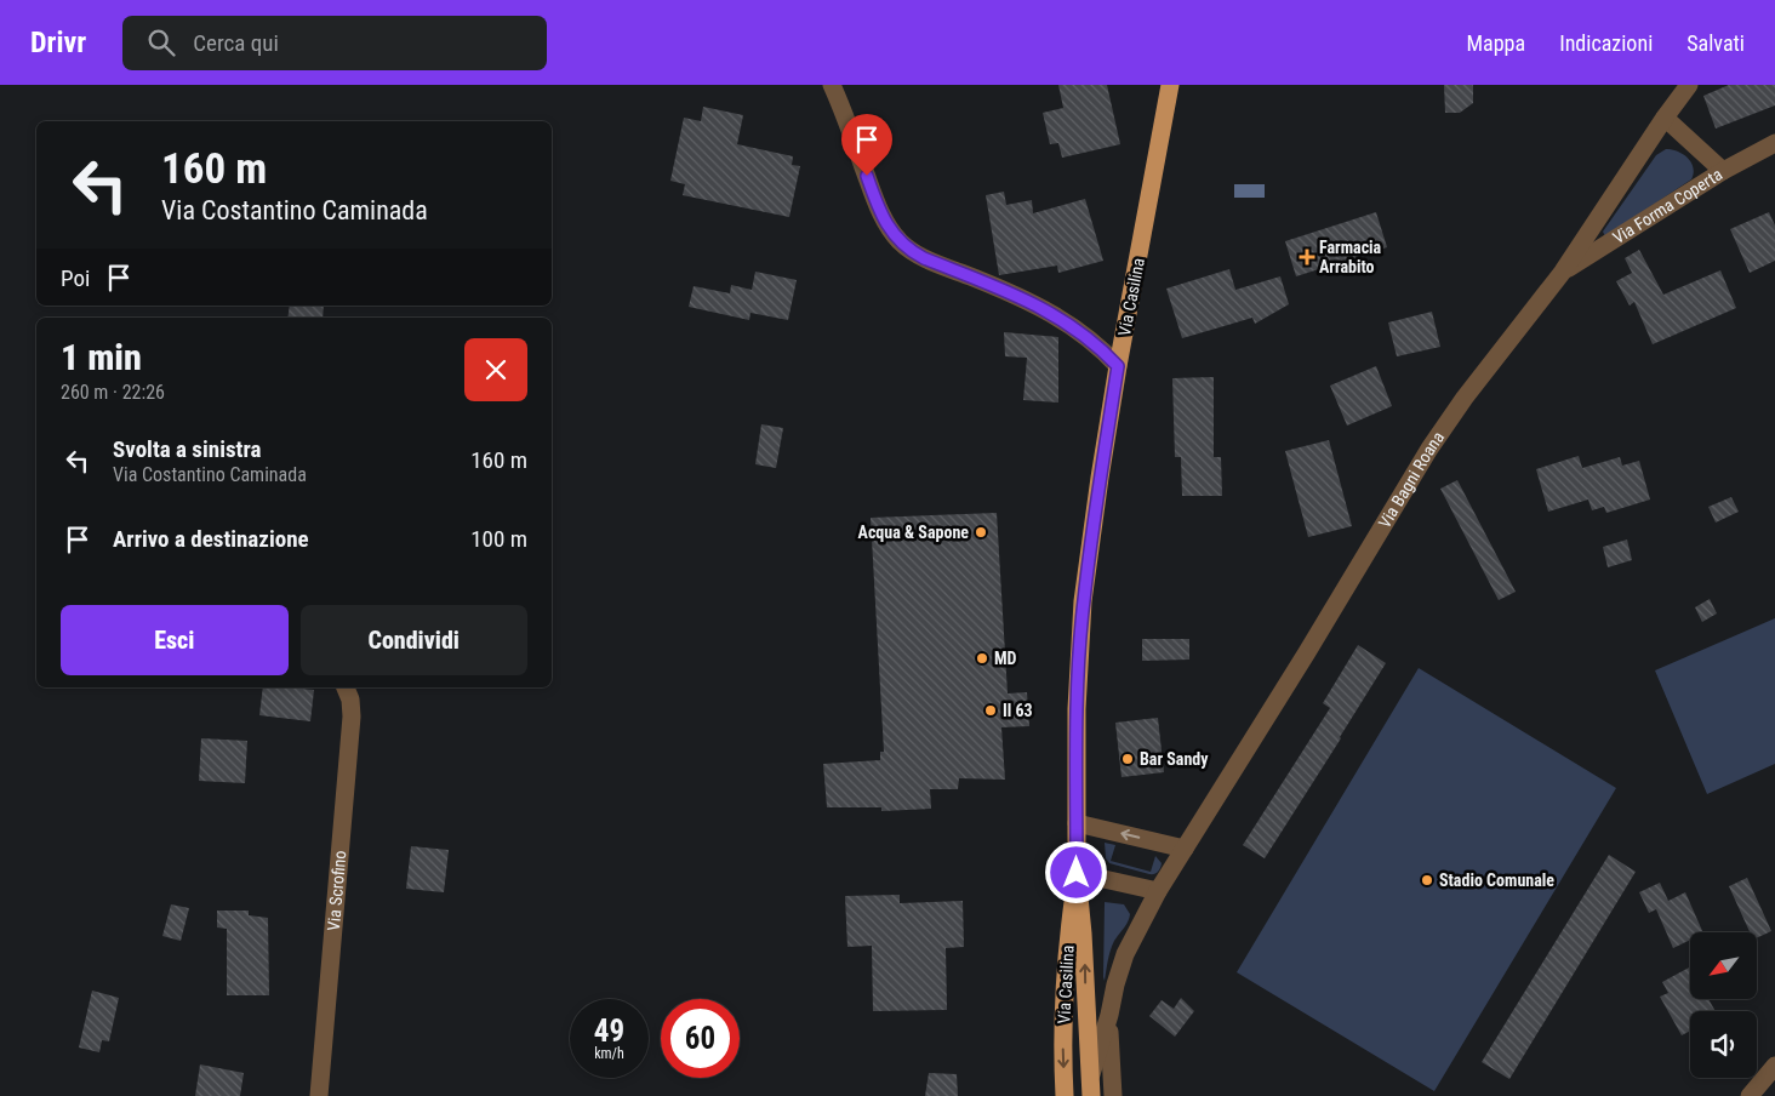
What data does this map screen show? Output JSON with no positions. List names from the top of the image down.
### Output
{
  "streets": {
    "main road": ["Via Casilina"],
    "street": ["Via Forma Coperta", "Via Bagni Roana", "Via Scrofino"]
  },
  "crossings": [
    ["Via Forma Coperta", "Via Bagni Roana"]
  ],
  "places": {
    "health": ["Farmacia Arrabito"],
    "other": [
      "Acqua & Sapone",
      "MD",
      "Il 63",
      "Bar Sandy",
      "Stadio Comunale"
    ]
  },
  "north": "bottom left",
  "page": {
    "header": "Drivr",
    "search": "Cerca qui",
    "nav": ["Mappa", "Indicazioni", "Salvati"],
    "turn": ["160 m", "Via Costantino Caminada"],
    "then": "Poi",
    "heading": ["1 min", "260 m · 22:26"],
    "list": [
      {
        "name": "Svolta a sinistra",
        "note": "Via Costantino Caminada",
        "value": "160 m"
      },
      {
        "name": "Arrivo a destinazione",
        "value": "100 m"
      }
    ],
    "buttons": ["Esci", "Condividi"],
    "speed": "49 km/h",
    "limit": "60"
  }
}
